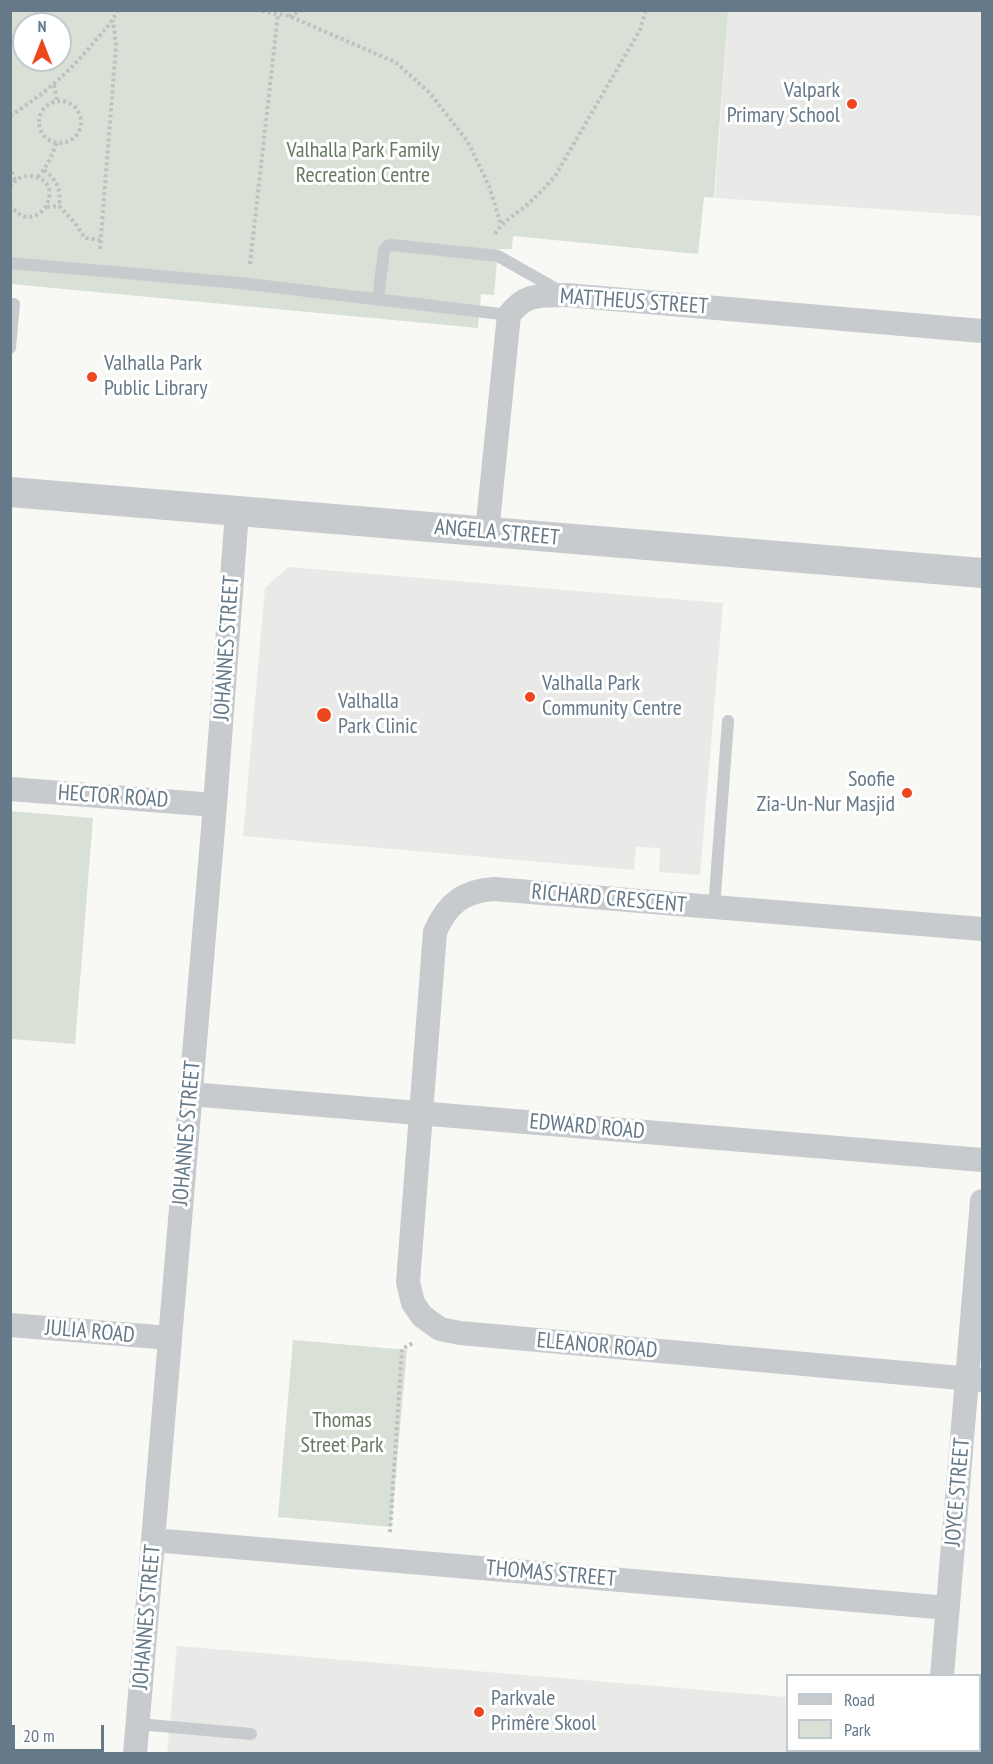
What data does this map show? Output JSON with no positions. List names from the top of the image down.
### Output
{
  "streets": {
    "street": [
      "MATTHEUS STREET",
      "ANGELA STREET",
      "JOHANNES STREET",
      "HECTOR ROAD",
      "RICHARD CRESCENT",
      "EDWARD ROAD",
      "JULIA ROAD",
      "ELEANOR ROAD",
      "JOYCE STREET",
      "THOMAS STREET"
    ]
  },
  "crossings": [
    ["ANGELA STREET", "JOHANNES STREET"],
    ["JOHANNES STREET", "HECTOR ROAD"],
    ["JOHANNES STREET", "EDWARD ROAD"],
    ["JOHANNES STREET", "JULIA ROAD"],
    ["JOHANNES STREET", "THOMAS STREET"],
    ["RICHARD CRESCENT", "EDWARD ROAD"],
    ["ELEANOR ROAD", "JOYCE STREET"],
    ["JOYCE STREET", "THOMAS STREET"]
  ],
  "parks": ["Valhalla Park Family Recreation Centre", "Thomas Street Park"],
  "places": [
    "Valpark Primary School",
    "Valhalla Park Public Library",
    "Valhalla Park Community Centre",
    "Valhalla Park Clinic",
    "Soofie Zia-Un-Nur Masjid",
    "Parkvale Primêre Skool"
  ],
  "legend": ["Road", "Park"],
  "scale_bar": "20 m",
  "north": "top"
}
